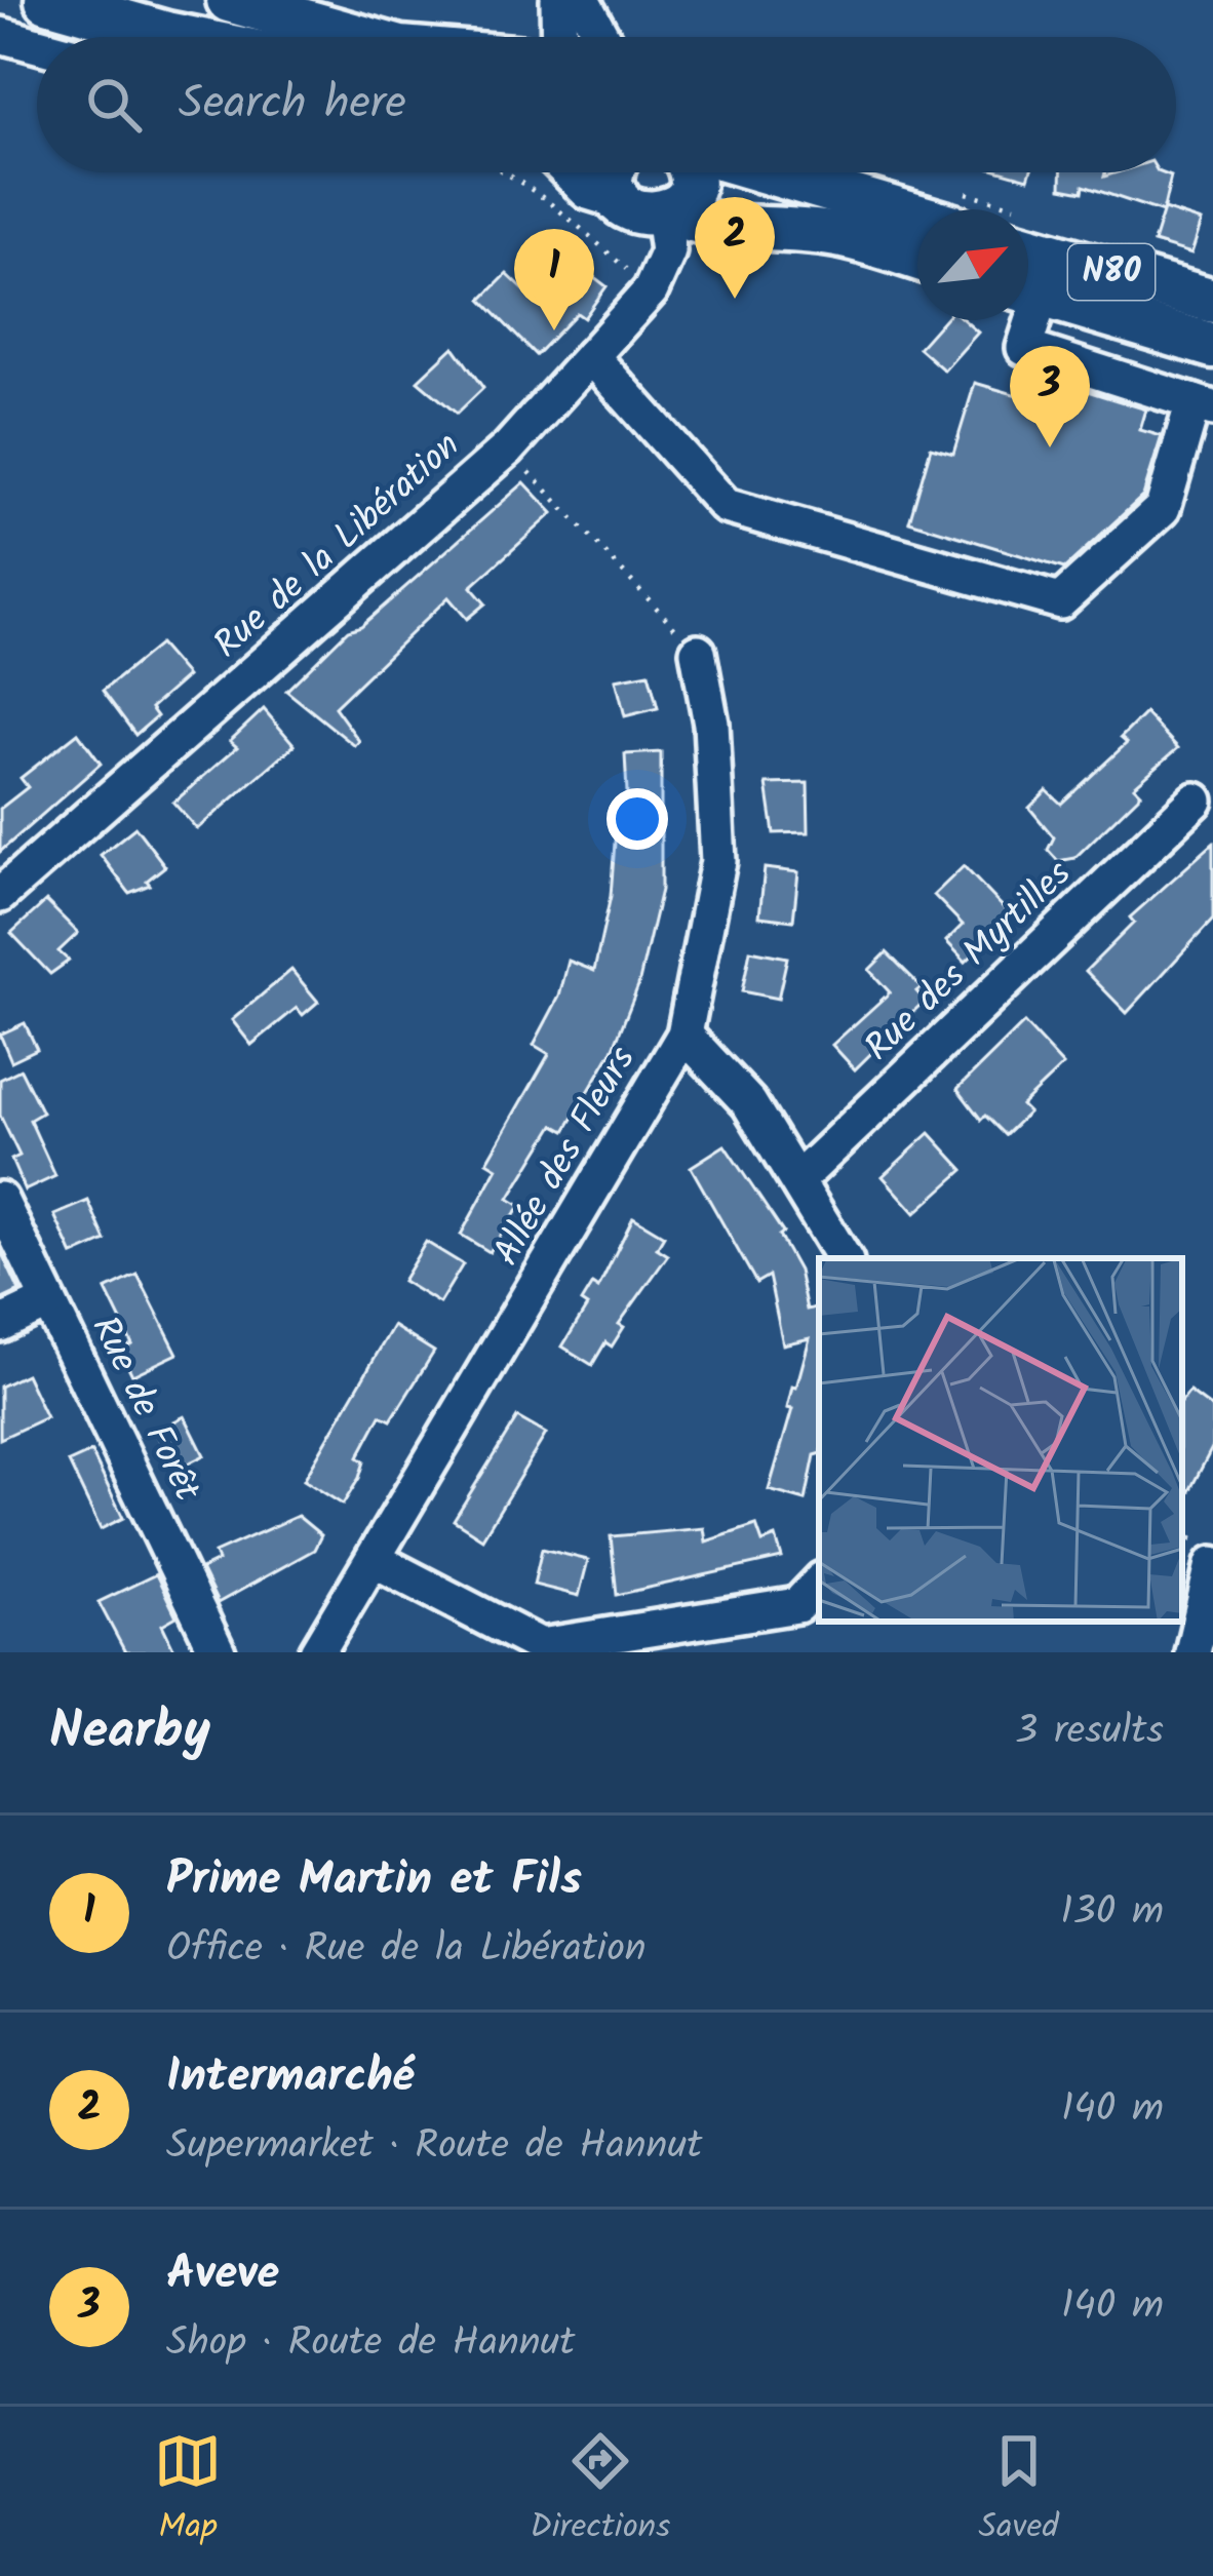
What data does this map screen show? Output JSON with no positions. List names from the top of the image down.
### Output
{
  "streets": {
    "main road": ["N80"],
    "street": [
      "Rue de la Libération",
      "Rue des Myrtilles",
      "Allée des Fleurs",
      "Rue de Forêt"
    ]
  },
  "north": "top right",
  "page": {
    "search": "Search here",
    "pins": ["2", "1", "3"],
    "heading": ["Nearby", "3 results"],
    "list": [
      {
        "mark": "1",
        "name": "Prime Martin et Fils",
        "note": "Office · Rue de la Libération",
        "value": "130 m"
      },
      {
        "mark": "2",
        "name": "Intermarché",
        "note": "Supermarket · Route de Hannut",
        "value": "140 m"
      },
      {
        "mark": "3",
        "name": "Aveve",
        "note": "Shop · Route de Hannut",
        "value": "140 m"
      }
    ],
    "nav": ["Map", "Directions", "Saved"]
  }
}
